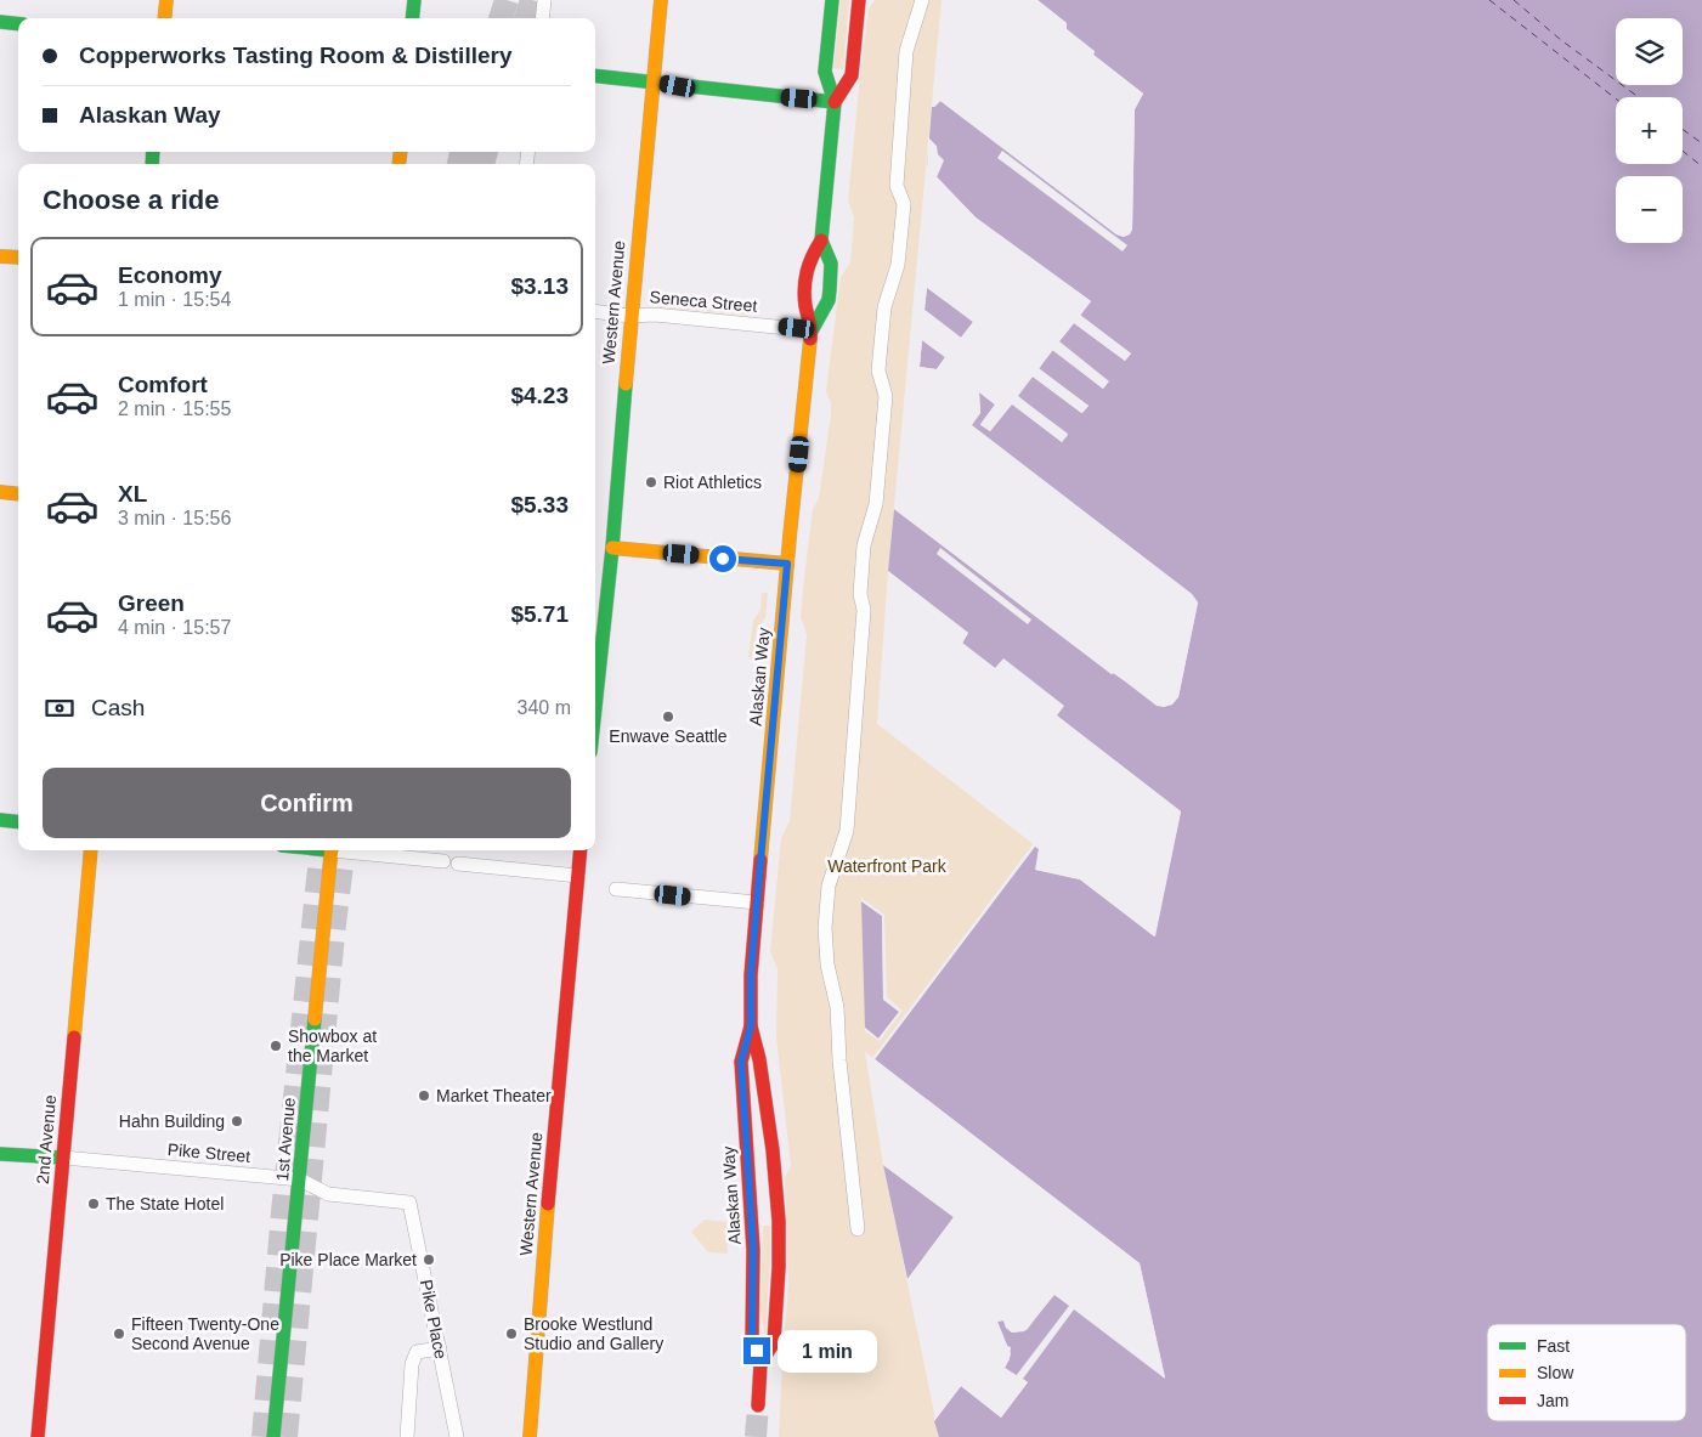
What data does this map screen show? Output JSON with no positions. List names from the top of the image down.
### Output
{
  "streets": {
    "main road": [
      "Western Avenue",
      "Alaskan Way",
      "2nd Avenue",
      "1st Avenue",
      "Pike Street"
    ],
    "street": ["Seneca Street", "Pike Place"]
  },
  "crossings": [
    ["Seneca Street", "Western Avenue"],
    ["Seneca Street", "Alaskan Way"],
    ["2nd Avenue", "Pike Street"],
    ["1st Avenue", "Pike Street"],
    ["Pike Street", "Pike Place"]
  ],
  "parks": ["Waterfront Park"],
  "places": [
    "Riot Athletics",
    "Enwave Seattle",
    "Showbox at the Market",
    "Market Theater",
    "Hahn Building",
    "The State Hotel",
    "Pike Place Market",
    "Fifteen Twenty-One Second Avenue",
    "Brooke Westlund Studio and Gallery"
  ],
  "legend": ["Fast", "Slow", "Jam"],
  "page": {
    "map_buttons": ["+", "−"],
    "banner": ["Copperworks Tasting Room & Distillery", "Alaskan Way"],
    "heading": "Choose a ride",
    "list": [
      {
        "name": "Economy",
        "note": "1 min · 15:54",
        "value": "$3.13"
      },
      {
        "name": "Comfort",
        "note": "2 min · 15:55",
        "value": "$4.23"
      },
      {
        "name": "XL",
        "note": "3 min · 15:56",
        "value": "$5.33"
      },
      {
        "name": "Green",
        "note": "4 min · 15:57",
        "value": "$5.71"
      }
    ],
    "pay": ["Cash", "340 m"],
    "buttons": "Confirm",
    "bubble": "1 min"
  }
}
